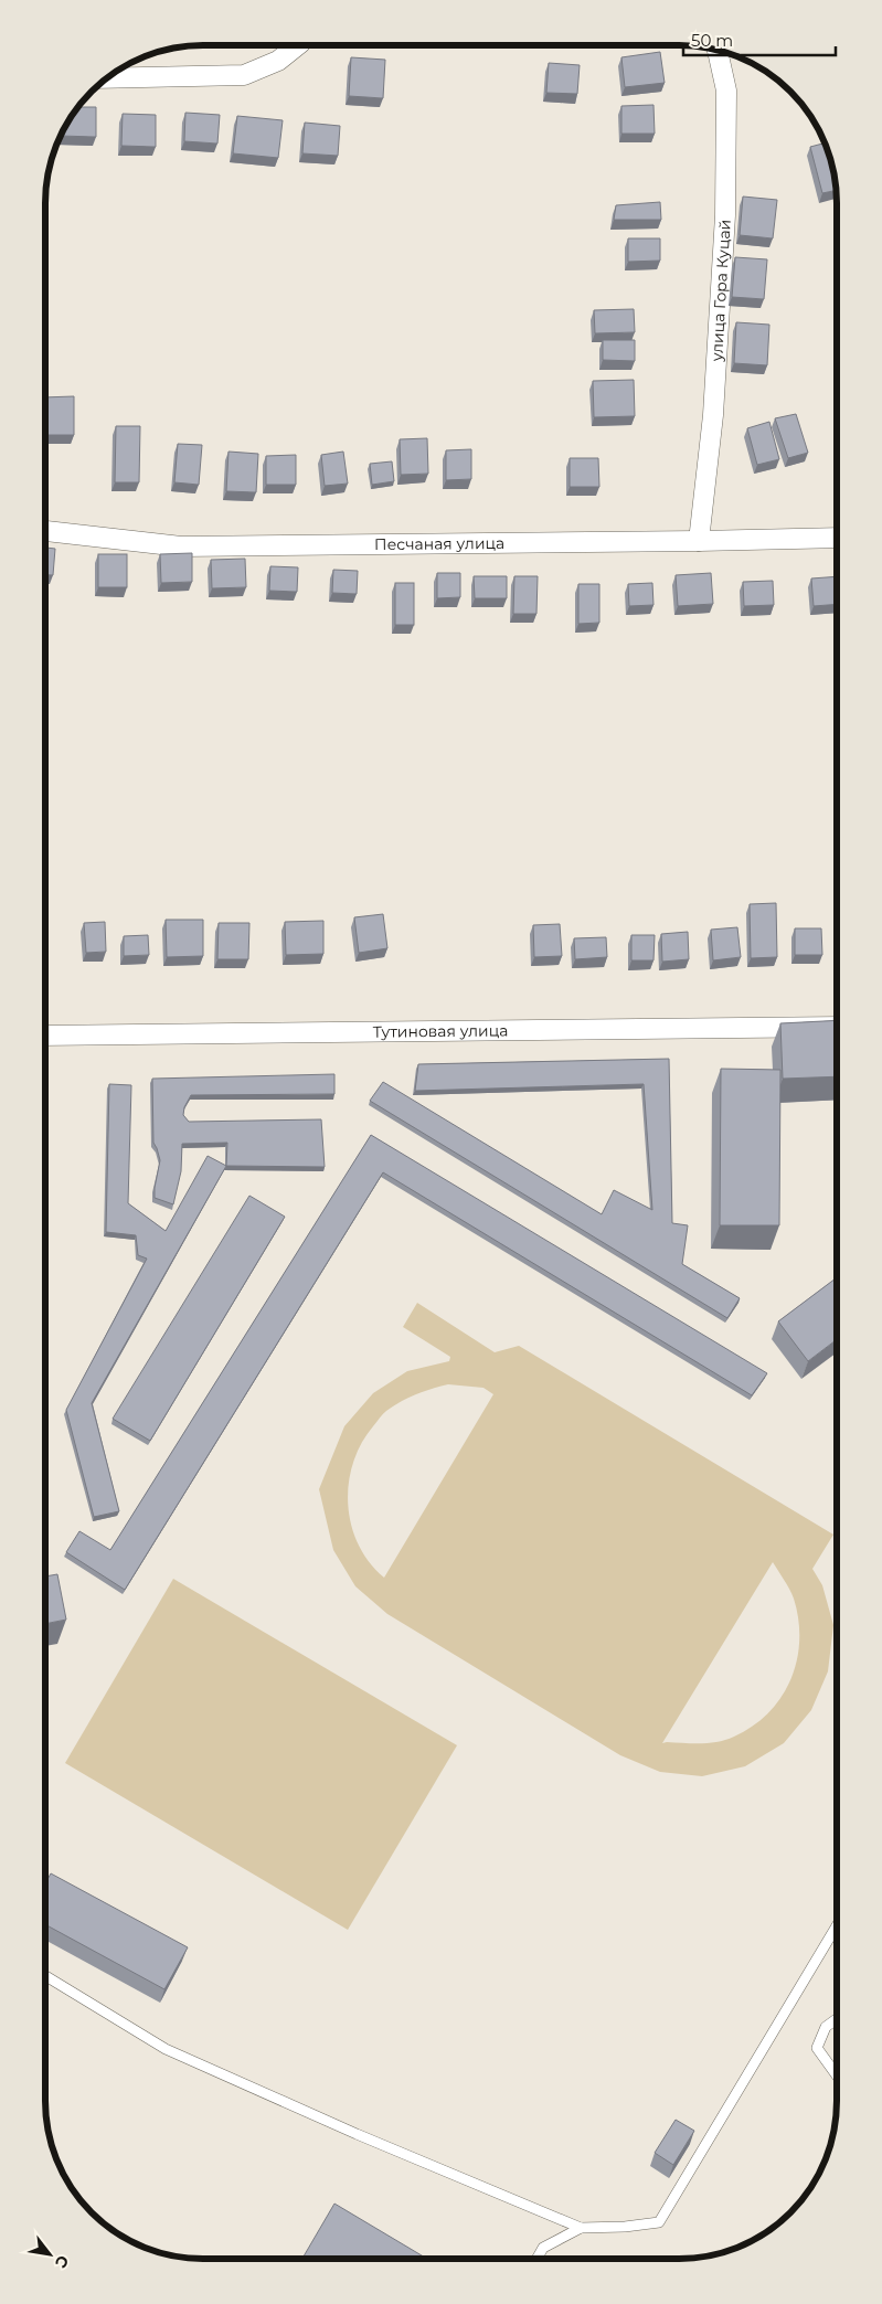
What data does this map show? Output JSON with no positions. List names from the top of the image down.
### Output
{
  "streets": {
    "street": ["улица Гора Куцай", "Песчаная улица", "Тутиновая улица"]
  },
  "crossings": [
    ["улица Гора Куцай", "Песчаная улица"]
  ],
  "scale_bar": "50 m",
  "north": "bottom right"
}
